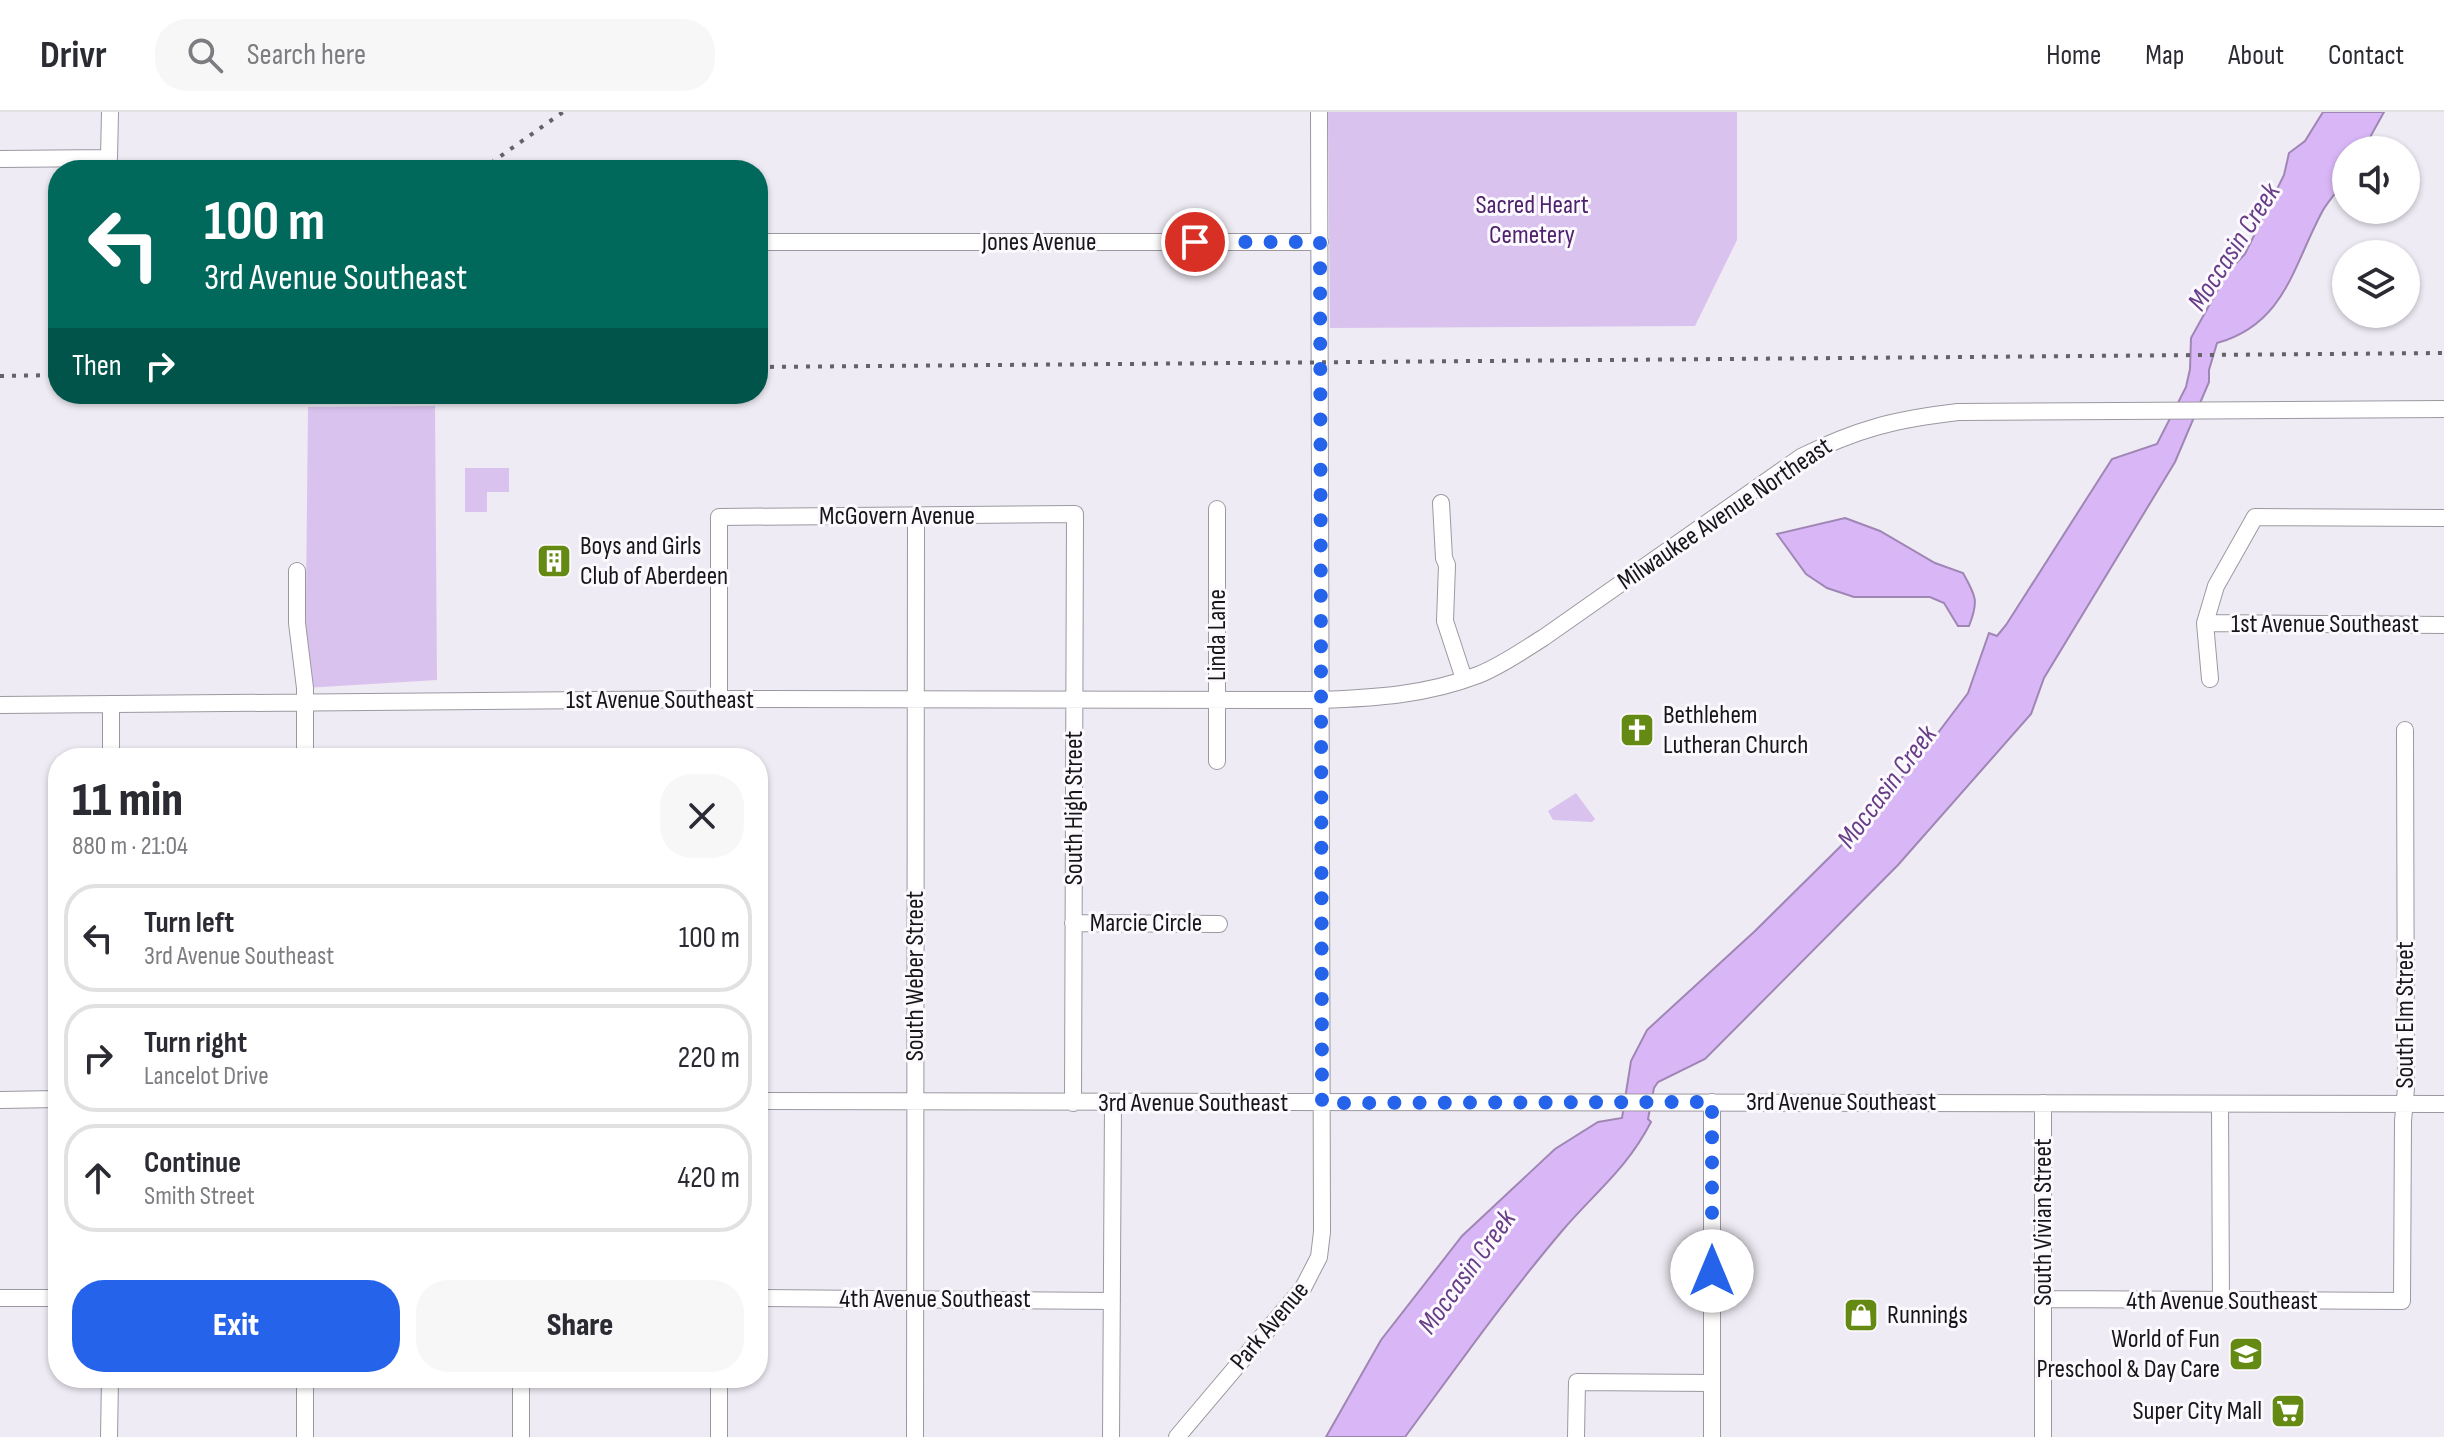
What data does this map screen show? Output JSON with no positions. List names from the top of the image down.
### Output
{
  "streets": {
    "street": [
      "Jones Avenue",
      "Milwaukee Avenue Northeast",
      "McGovern Avenue",
      "1st Avenue Southeast",
      "Linda Lane",
      "South High Street",
      "Marcie Circle",
      "South Weber Street",
      "South Elm Street",
      "3rd Avenue Southeast",
      "South Vivian Street",
      "4th Avenue Southeast",
      "Park Avenue"
    ]
  },
  "crossings": [
    ["Jones Avenue", "Park Avenue"],
    ["Milwaukee Avenue Northeast", "1st Avenue Southeast"],
    ["Milwaukee Avenue Northeast", "Park Avenue"],
    ["McGovern Avenue", "1st Avenue Southeast"],
    ["McGovern Avenue", "South High Street"],
    ["McGovern Avenue", "South Weber Street"],
    ["1st Avenue Southeast", "Linda Lane"],
    ["1st Avenue Southeast", "South High Street"],
    ["1st Avenue Southeast", "South Weber Street"],
    ["1st Avenue Southeast", "Park Avenue"],
    ["South High Street", "Marcie Circle"],
    ["South High Street", "3rd Avenue Southeast"],
    ["South Weber Street", "3rd Avenue Southeast"],
    ["South Weber Street", "4th Avenue Southeast"],
    ["South Elm Street", "3rd Avenue Southeast"],
    ["South Elm Street", "4th Avenue Southeast"],
    ["3rd Avenue Southeast", "South Vivian Street"],
    ["3rd Avenue Southeast", "Park Avenue"],
    ["South Vivian Street", "4th Avenue Southeast"]
  ],
  "water": ["Moccasin Creek"],
  "parks": ["Sacred Heart Cemetery"],
  "places": {
    "building": ["Boys and Girls Club of Aberdeen"],
    "church": ["Bethlehem Lutheran Church"],
    "shop": ["Runnings"],
    "school or university": ["World of Fun Preschool & Day Care"],
    "supermarket": ["Super City Mall"]
  },
  "page": {
    "header": "Drivr",
    "search": "Search here",
    "nav": [
      "Home",
      "Map",
      "About",
      "Contact"
    ],
    "turn": ["100 m", "3rd Avenue Southeast"],
    "then": "Then",
    "heading": ["11 min", "880 m · 21:04"],
    "list": [
      {
        "name": "Turn left",
        "note": "3rd Avenue Southeast",
        "value": "100 m"
      },
      {
        "name": "Turn right",
        "note": "Lancelot Drive",
        "value": "220 m"
      },
      {
        "name": "Continue",
        "note": "Smith Street",
        "value": "420 m"
      }
    ],
    "buttons": ["Exit", "Share"]
  }
}
